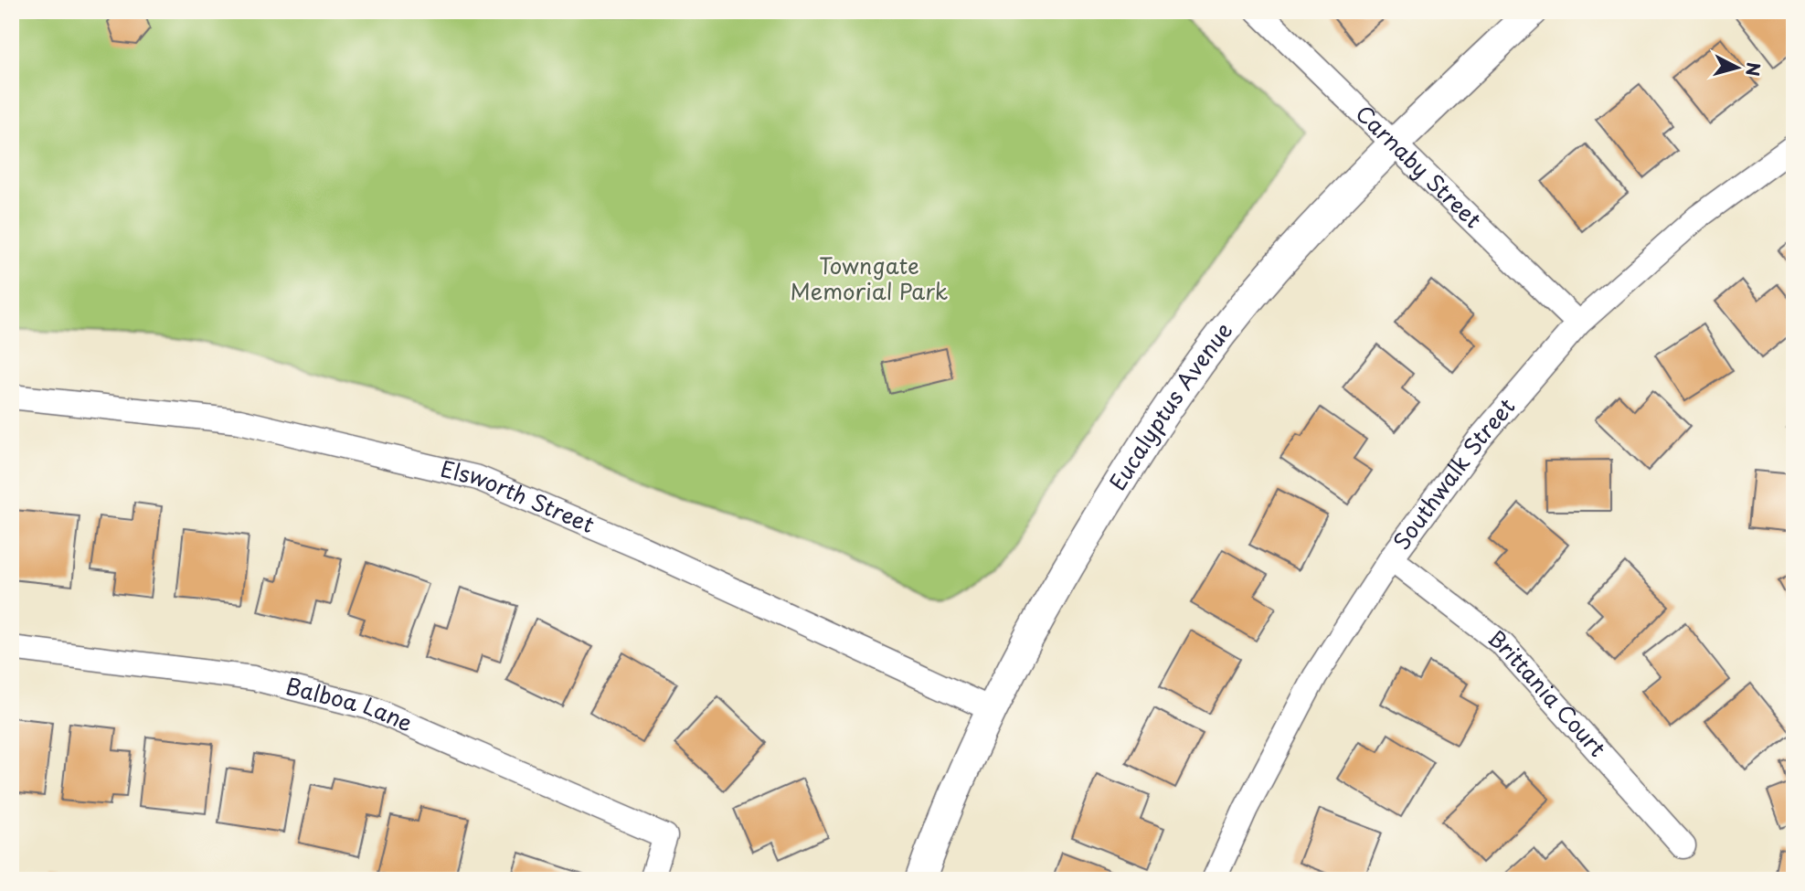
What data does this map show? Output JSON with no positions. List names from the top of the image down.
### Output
{
  "streets": {
    "street": [
      "Carnaby Street",
      "Eucalyptus Avenue",
      "Southwalk Street",
      "Elsworth Street",
      "Brittania Court",
      "Balboa Lane"
    ]
  },
  "crossings": [
    ["Carnaby Street", "Eucalyptus Avenue"],
    ["Carnaby Street", "Southwalk Street"],
    ["Eucalyptus Avenue", "Elsworth Street"],
    ["Southwalk Street", "Brittania Court"]
  ],
  "parks": ["Towngate Memorial Park"],
  "north": "right"
}
